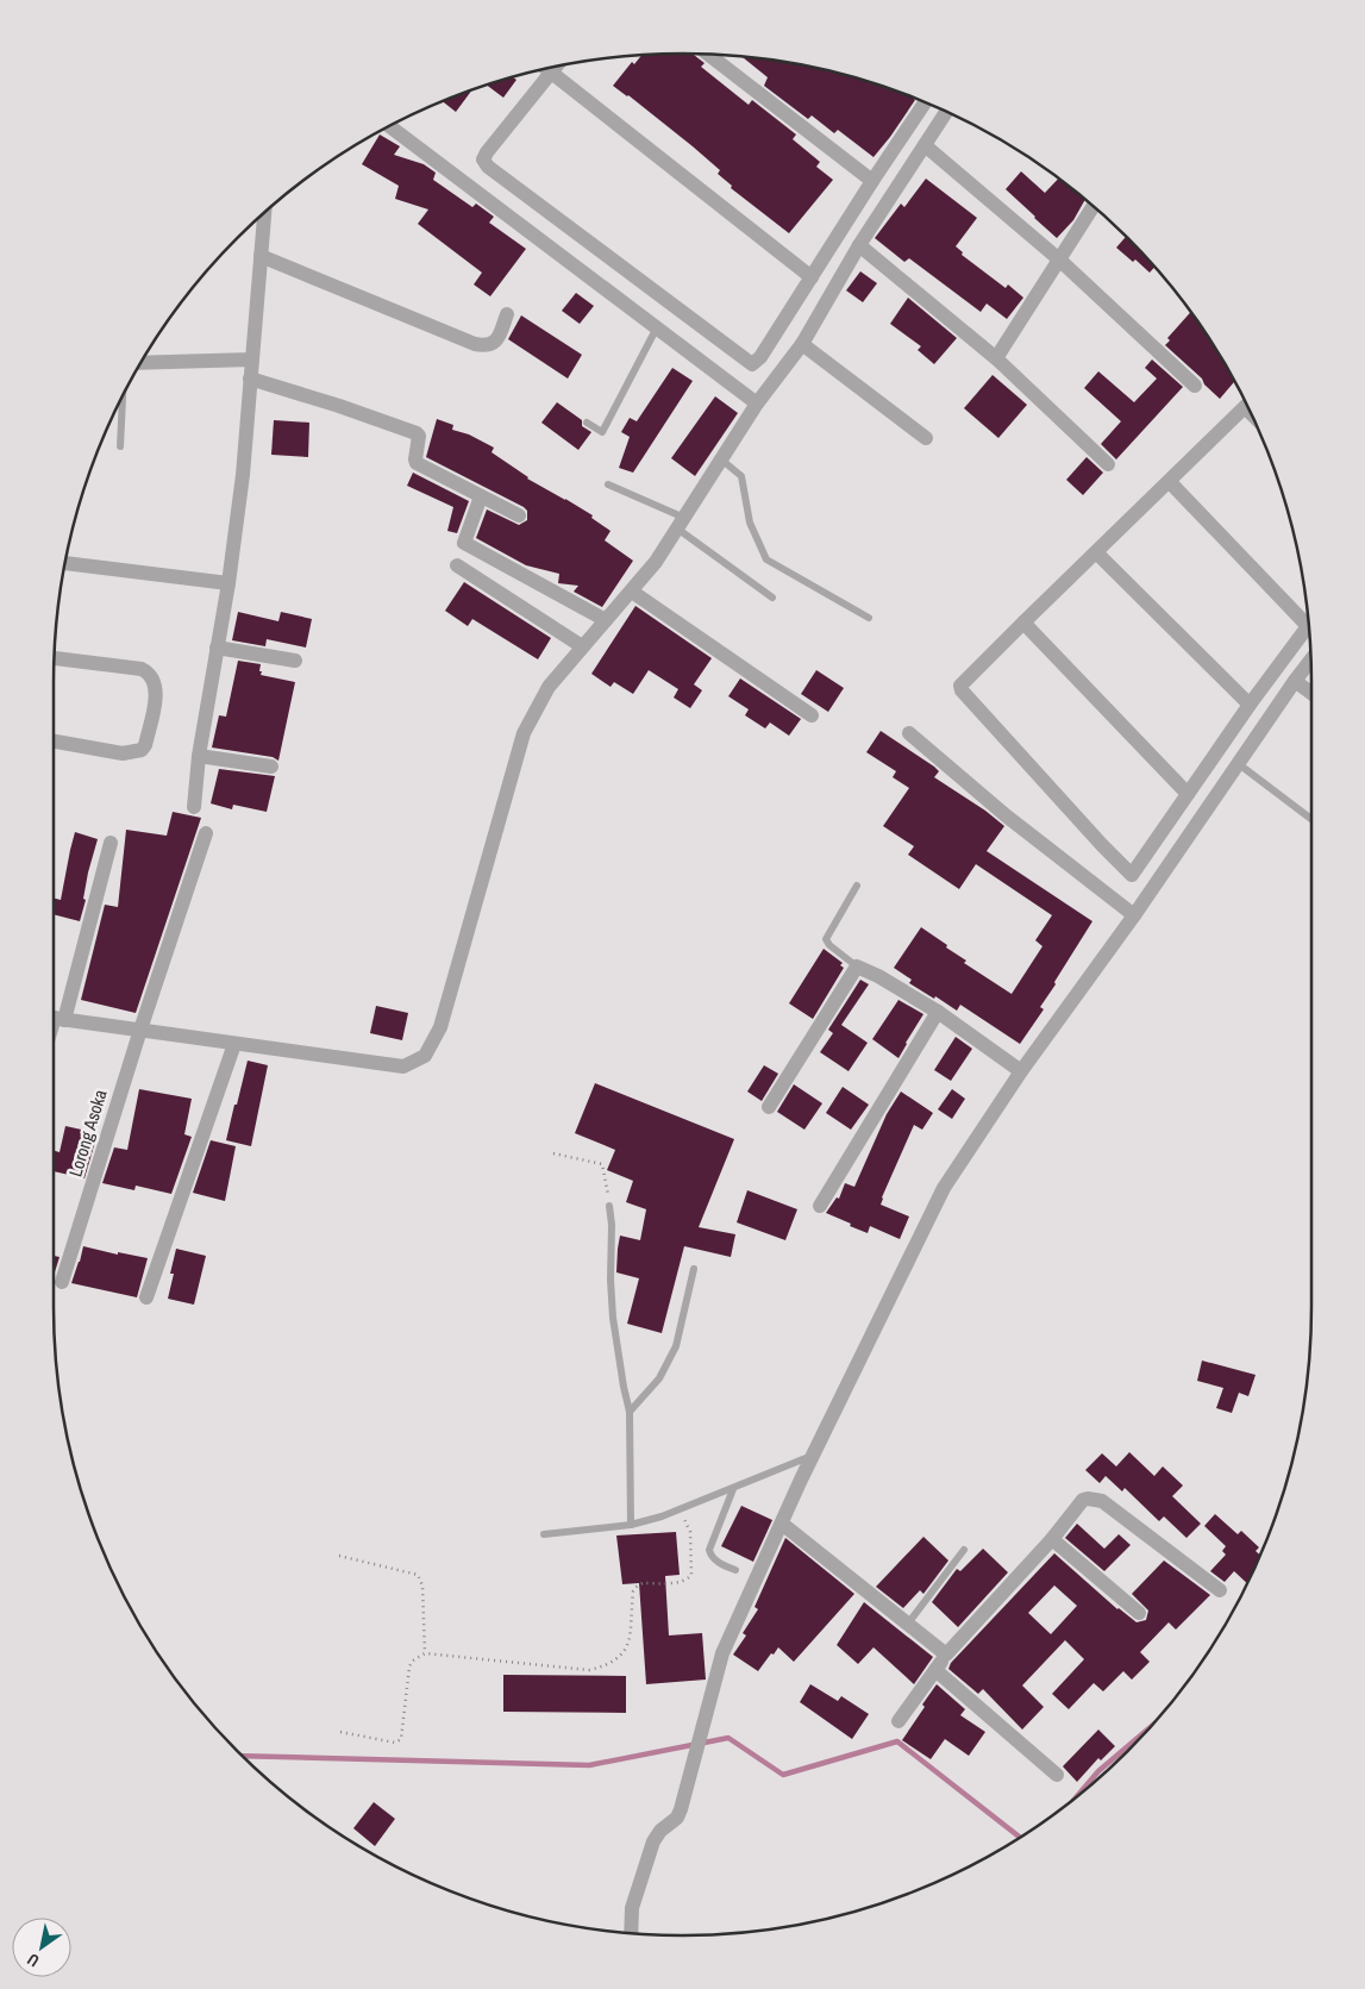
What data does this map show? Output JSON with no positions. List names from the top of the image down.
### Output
{
  "streets": {
    "street": ["Lorong Asoka"]
  },
  "north": "bottom left"
}
